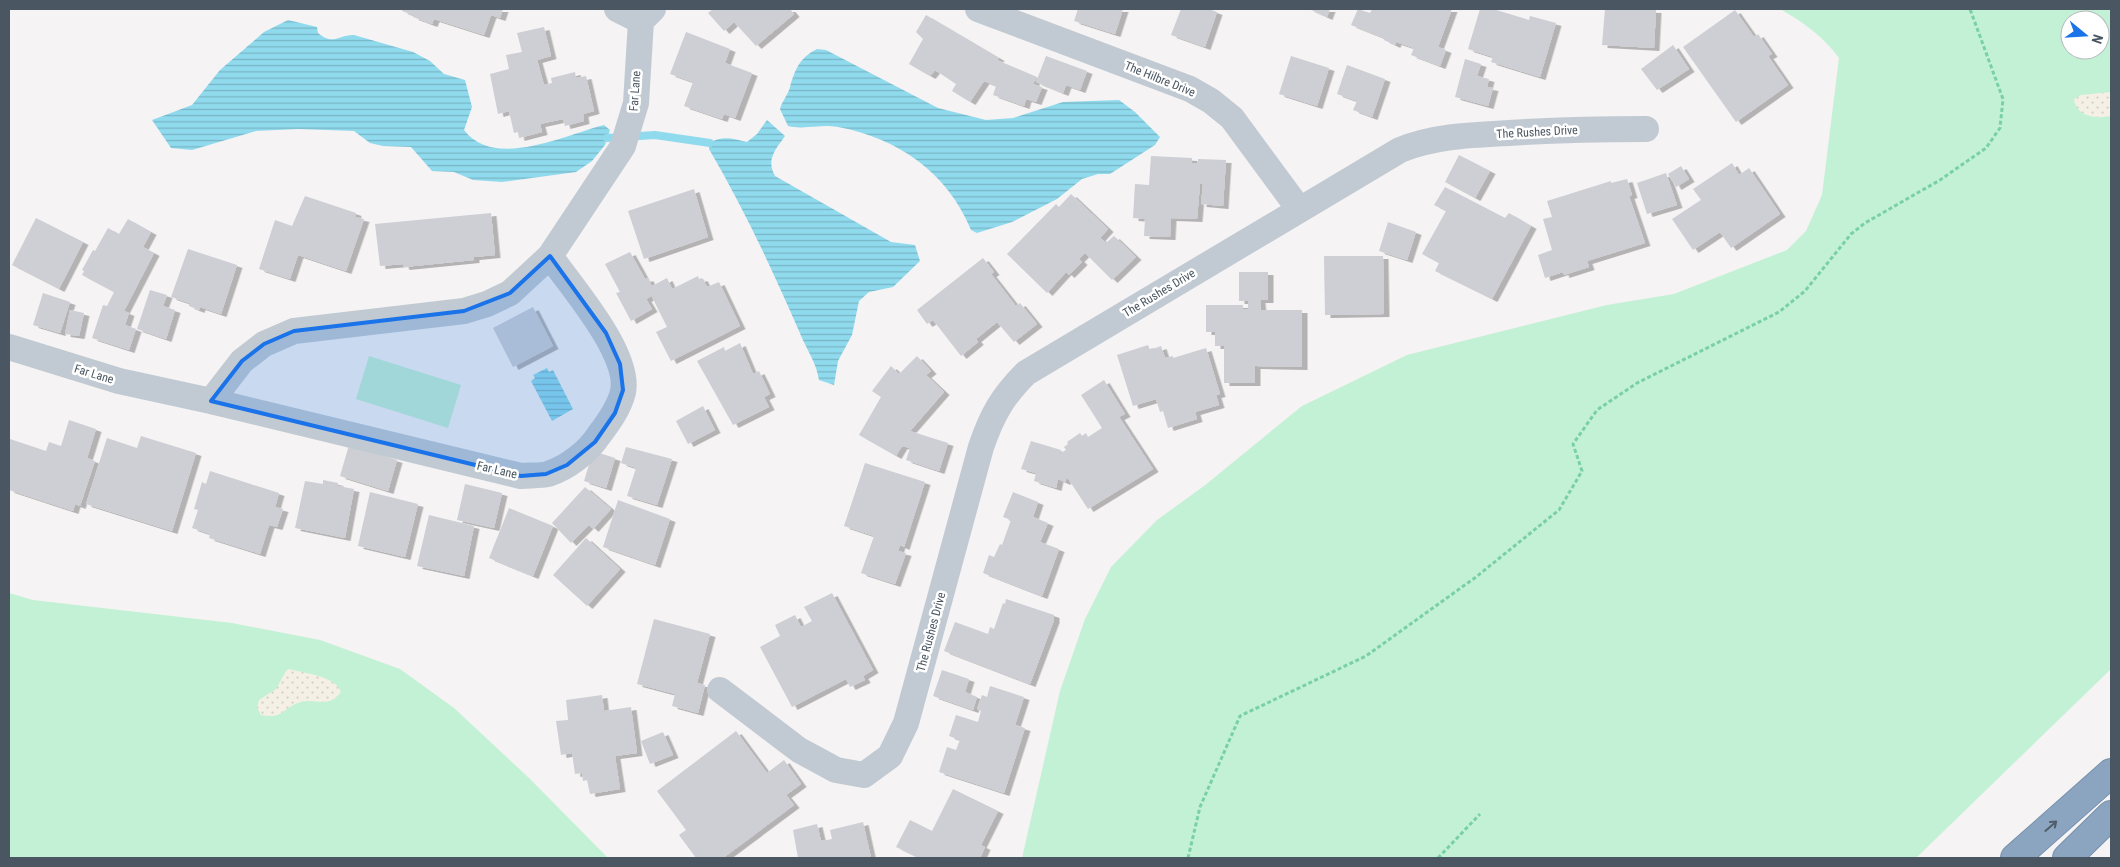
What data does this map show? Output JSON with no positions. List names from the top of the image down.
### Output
{
  "streets": {
    "street": ["The Hilbre Drive", "Far Lane", "The Rushes Drive"]
  },
  "crossings": [
    ["The Hilbre Drive", "The Rushes Drive"]
  ],
  "north": "right"
}
